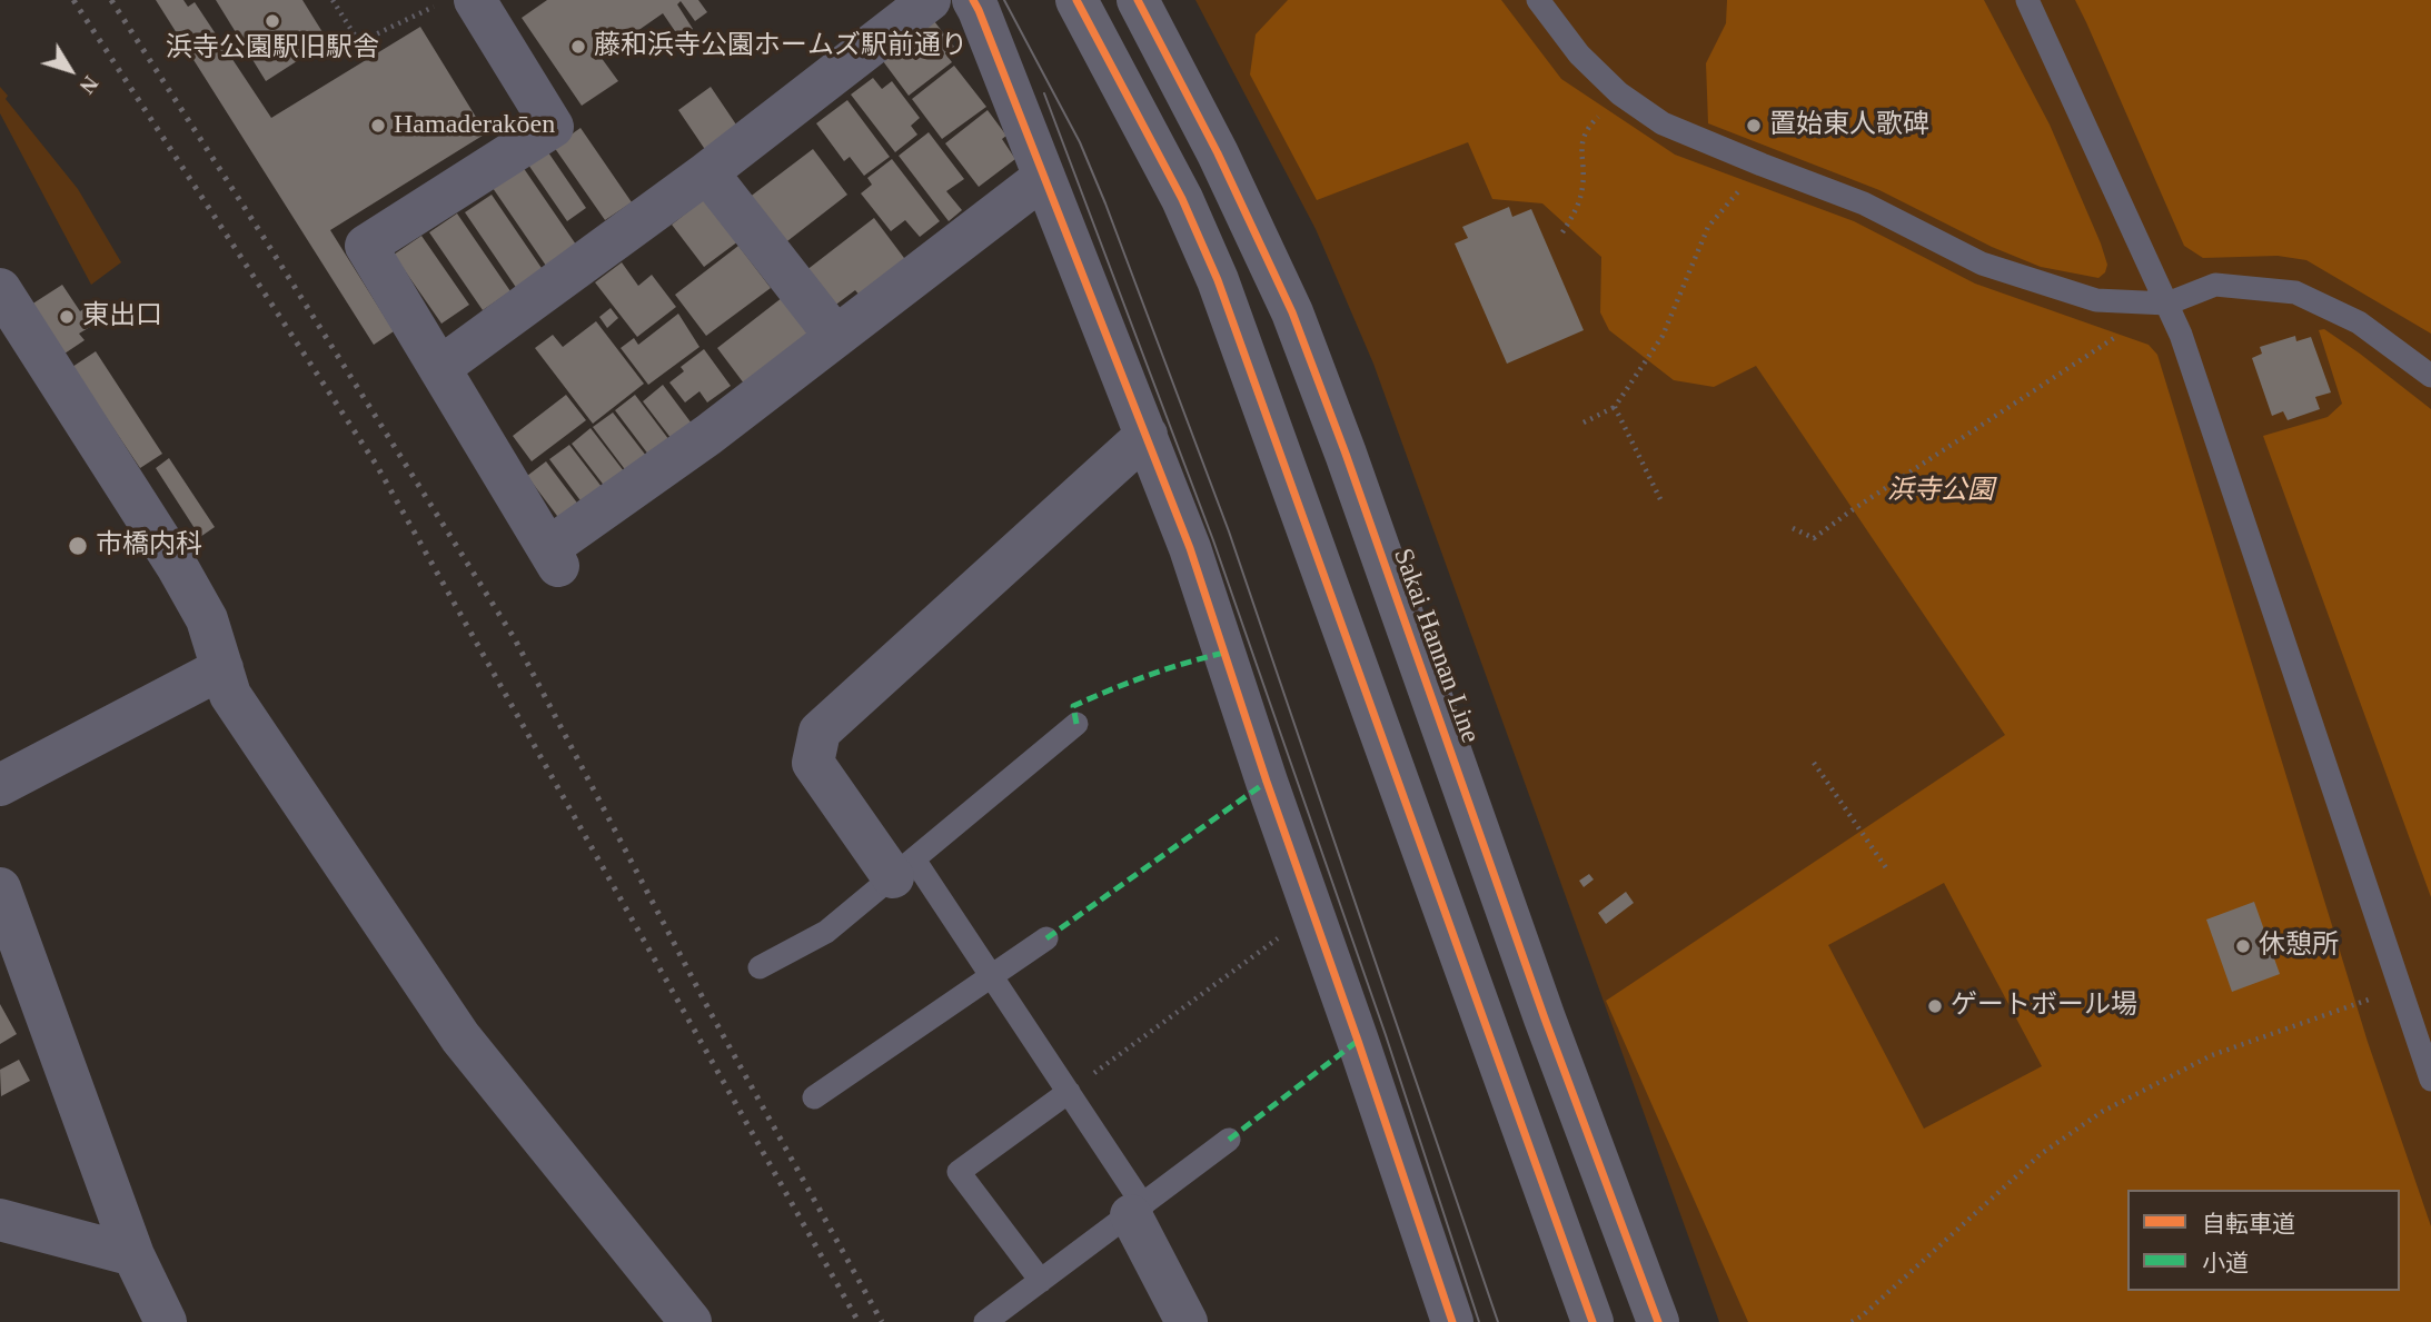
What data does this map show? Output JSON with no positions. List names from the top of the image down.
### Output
{
  "streets": {
    "main road": ["Sakai Hannan Line"]
  },
  "parks": ["浜寺公園"],
  "places": [
    "浜寺公園駅旧駅舎",
    "藤和浜寺公園ホームズ駅前通り",
    "Hamaderakōen",
    "置始東人歌碑",
    "東出口",
    "市橋内科",
    "休憩所",
    "ゲートボール場"
  ],
  "legend": ["自転車道", "小道"],
  "north": "bottom right"
}
